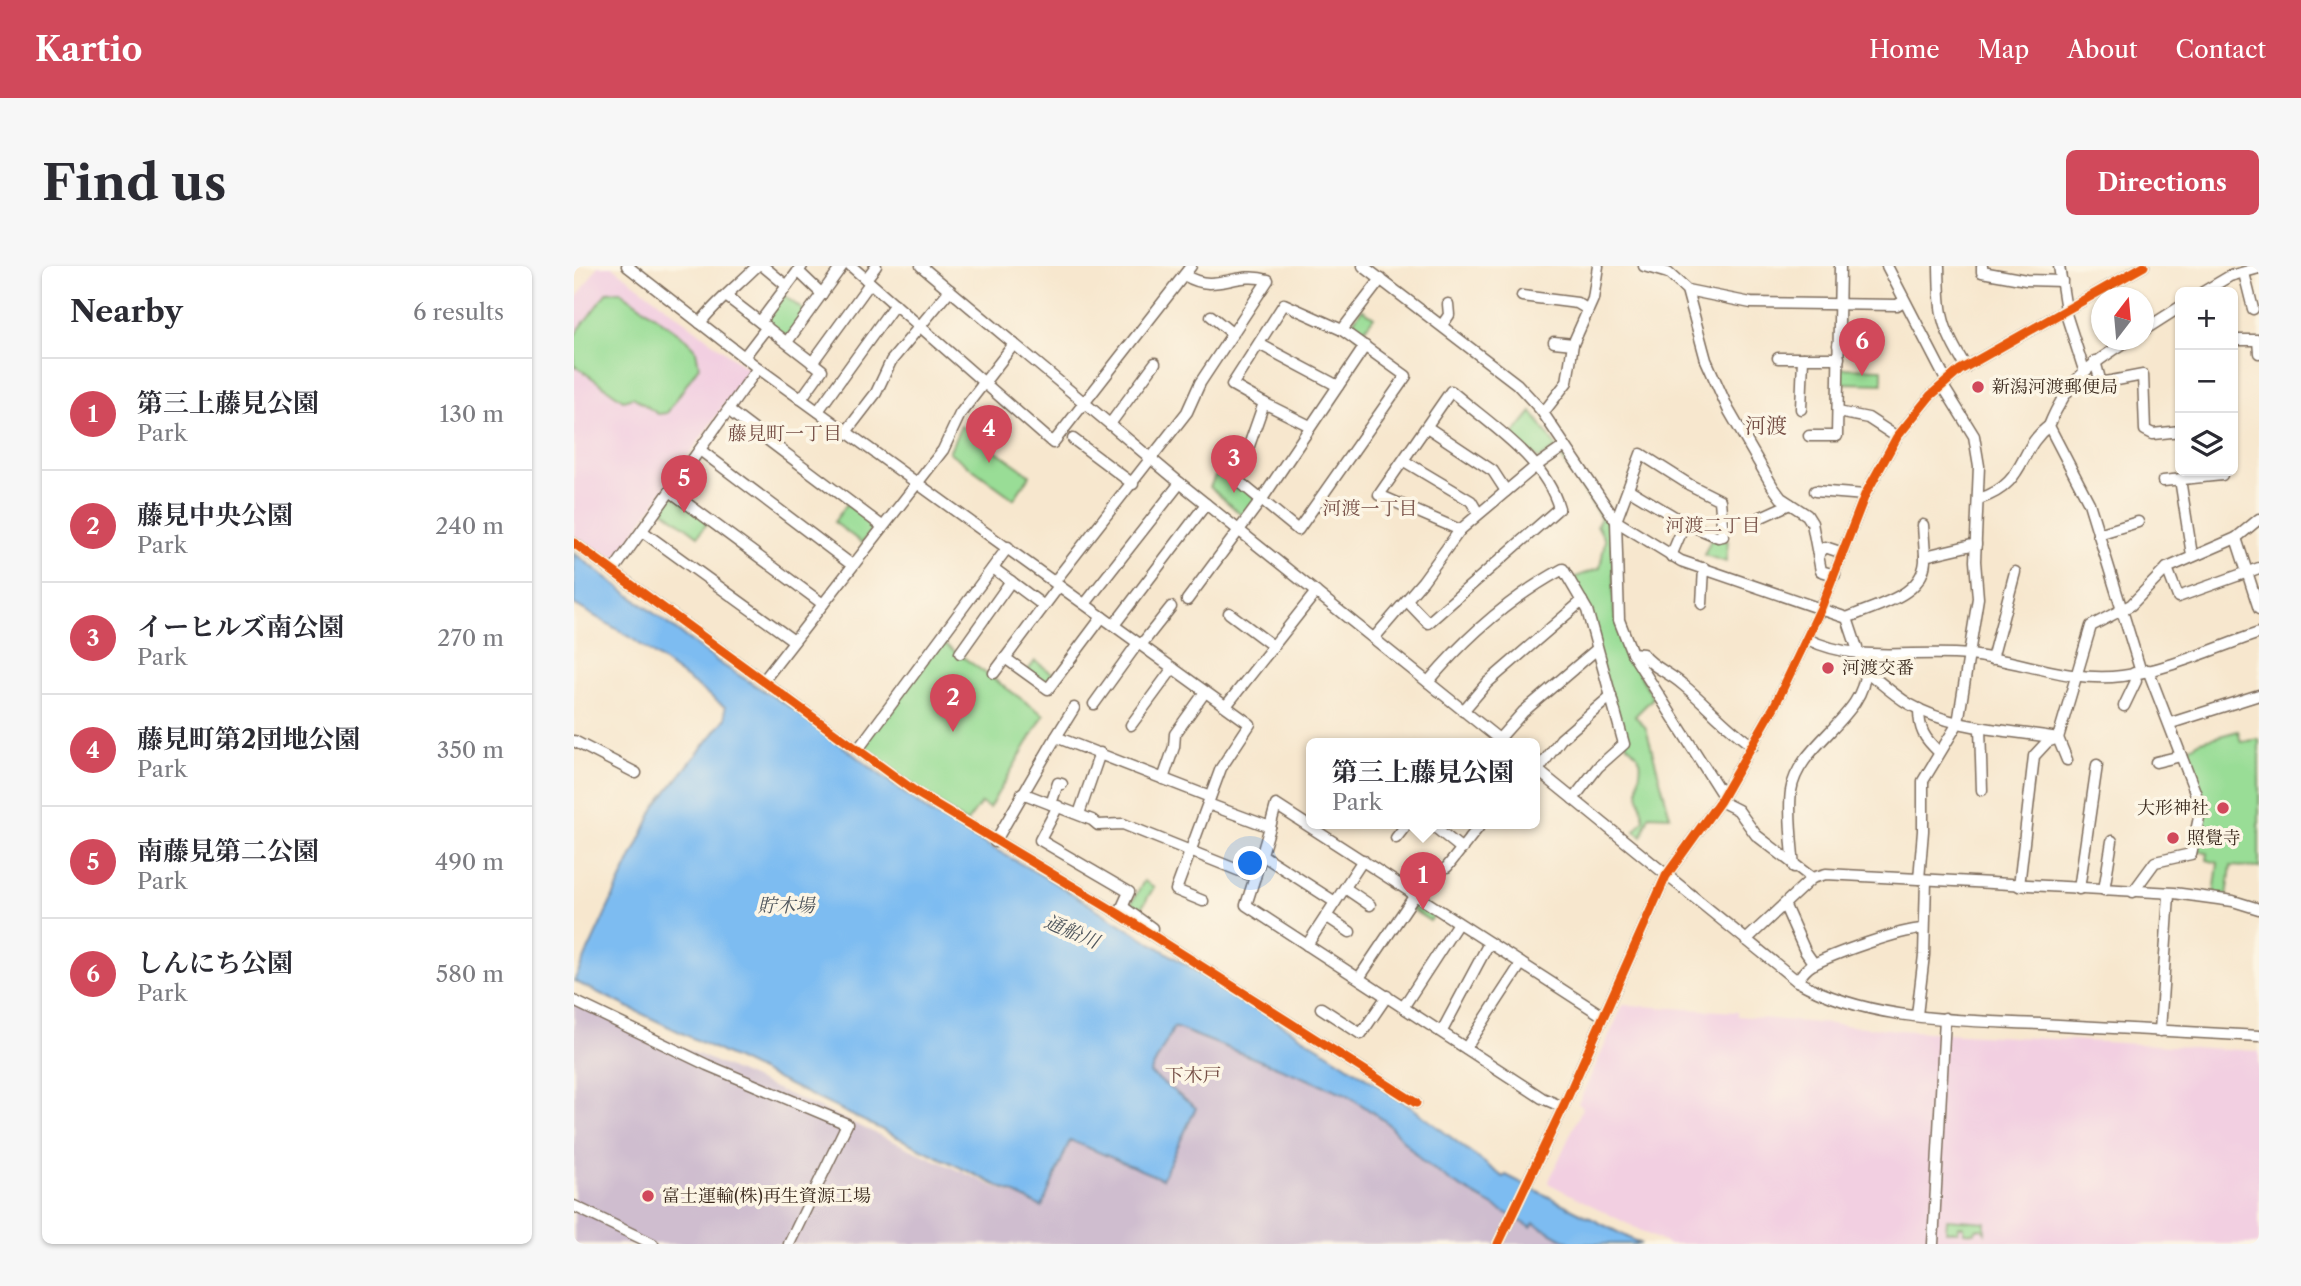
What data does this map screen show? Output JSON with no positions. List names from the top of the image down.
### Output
{
  "districts": [
    "河渡",
    "藤見町一丁目",
    "河渡一丁目",
    "河渡二丁目",
    "下木戸"
  ],
  "water": ["貯木場", "通船川"],
  "places": [
    "新潟河渡郵便局",
    "河渡交番",
    "大形神社",
    "照覺寺",
    "富士運輸(株)再生資源工場"
  ],
  "north": "top",
  "page": {
    "header": "Kartio",
    "nav": [
      "Home",
      "Map",
      "About",
      "Contact"
    ],
    "buttons": "Directions",
    "title": "Find us",
    "heading": ["Nearby", "6 results"],
    "map_buttons": ["+", "−"],
    "pins": [
      "6",
      "4",
      "3",
      "5",
      "2",
      "1"
    ],
    "list": [
      {
        "mark": "1",
        "name": "第三上藤見公園",
        "note": "Park",
        "value": "130 m"
      },
      {
        "mark": "2",
        "name": "藤見中央公園",
        "note": "Park",
        "value": "240 m"
      },
      {
        "mark": "3",
        "name": "イーヒルズ南公園",
        "note": "Park",
        "value": "270 m"
      },
      {
        "mark": "4",
        "name": "藤見町第2団地公園",
        "note": "Park",
        "value": "350 m"
      },
      {
        "mark": "5",
        "name": "南藤見第二公園",
        "note": "Park",
        "value": "490 m"
      },
      {
        "mark": "6",
        "name": "しんにち公園",
        "note": "Park",
        "value": "580 m"
      }
    ],
    "popup": ["第三上藤見公園", "Park"]
  }
}
